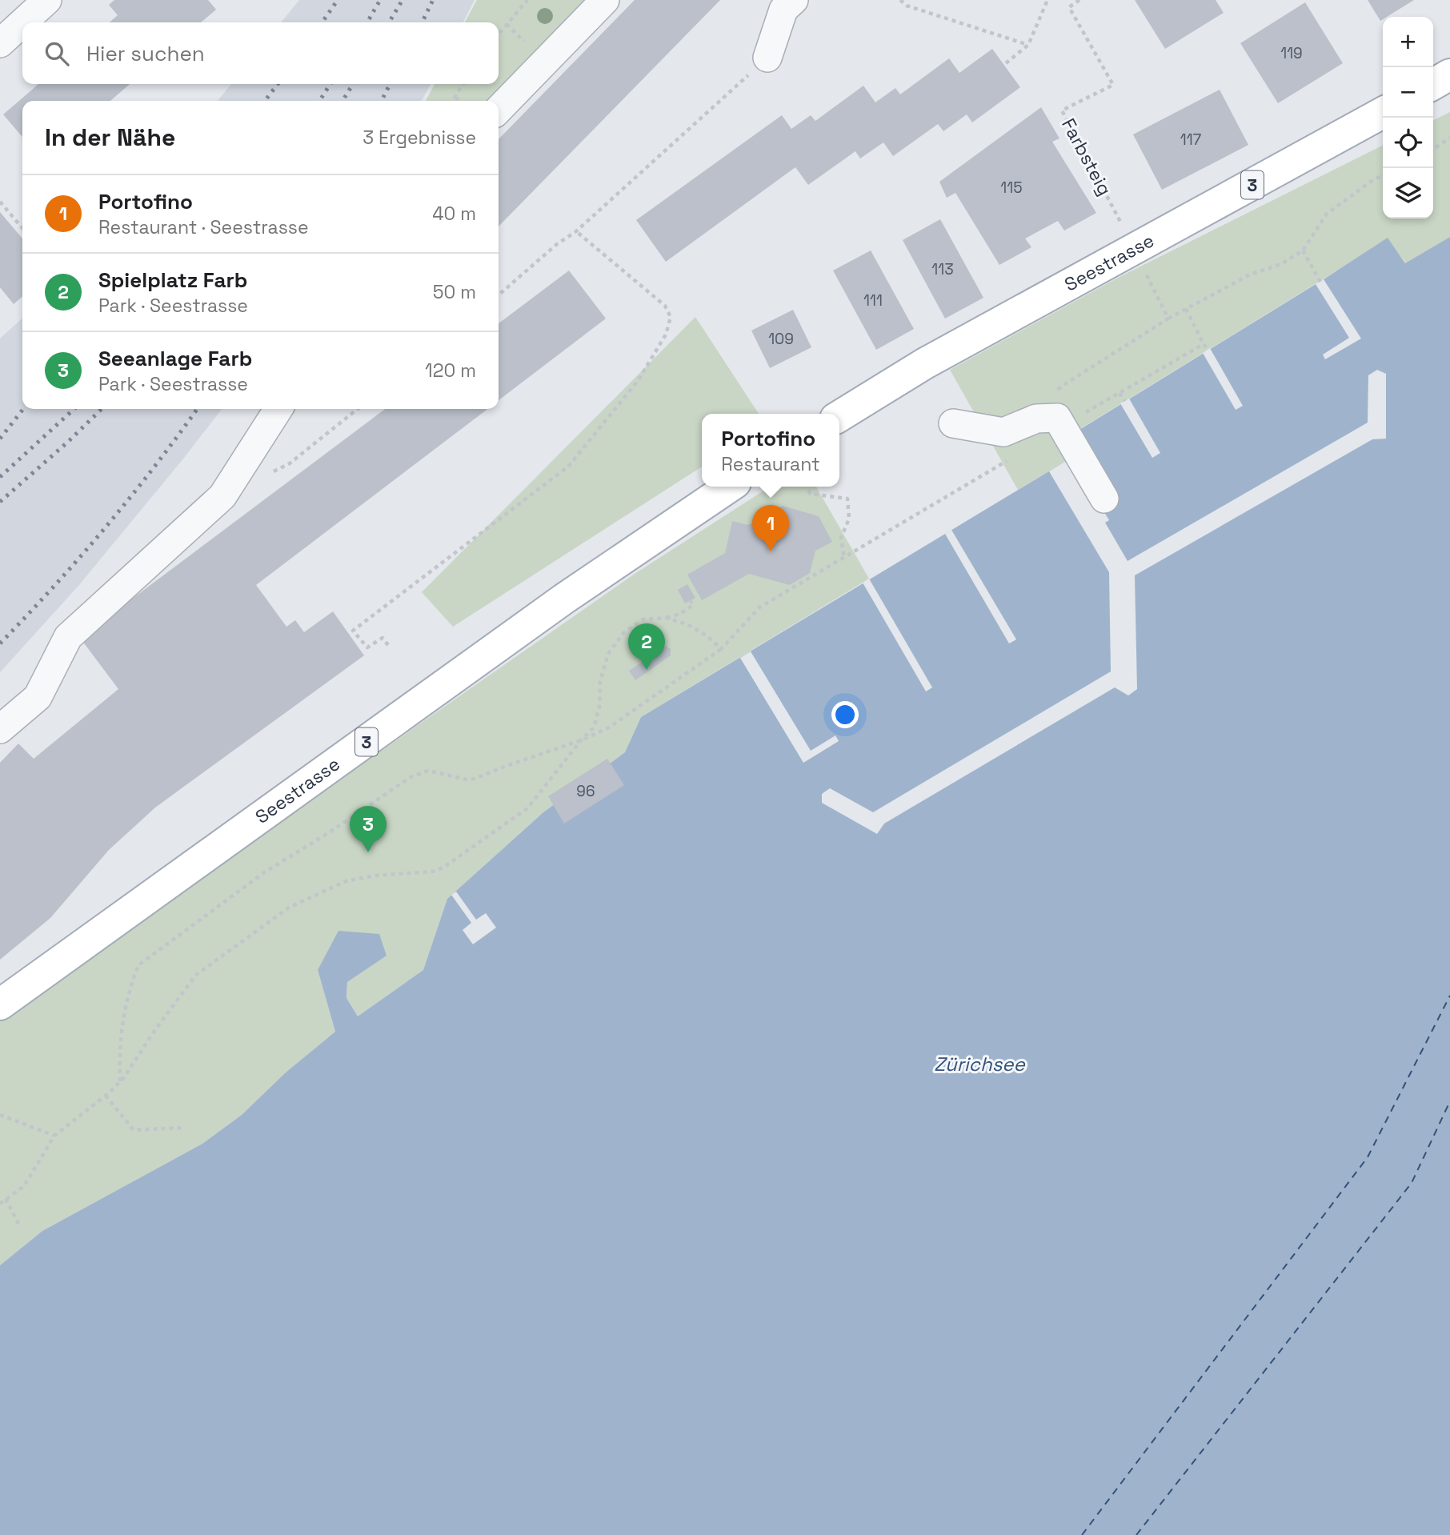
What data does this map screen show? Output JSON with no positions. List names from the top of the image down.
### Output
{
  "streets": {
    "main road": ["3", "Seestrasse"],
    "path": ["Farbsteig"]
  },
  "water": ["Zürichsee"],
  "house_numbers": [
    "119",
    "117",
    "115",
    "113",
    "111",
    "109",
    "96"
  ],
  "page": {
    "map_buttons": ["+", "−"],
    "search": "Hier suchen",
    "heading": ["In der Nähe", "3 Ergebnisse"],
    "list": [
      {
        "mark": "1",
        "name": "Portofino",
        "note": "Restaurant · Seestrasse",
        "value": "40 m"
      },
      {
        "mark": "2",
        "name": "Spielplatz Farb",
        "note": "Park · Seestrasse",
        "value": "50 m"
      },
      {
        "mark": "3",
        "name": "Seeanlage Farb",
        "note": "Park · Seestrasse",
        "value": "120 m"
      }
    ],
    "popup": ["Portofino", "Restaurant"],
    "pins": ["1", "2", "3"]
  }
}
